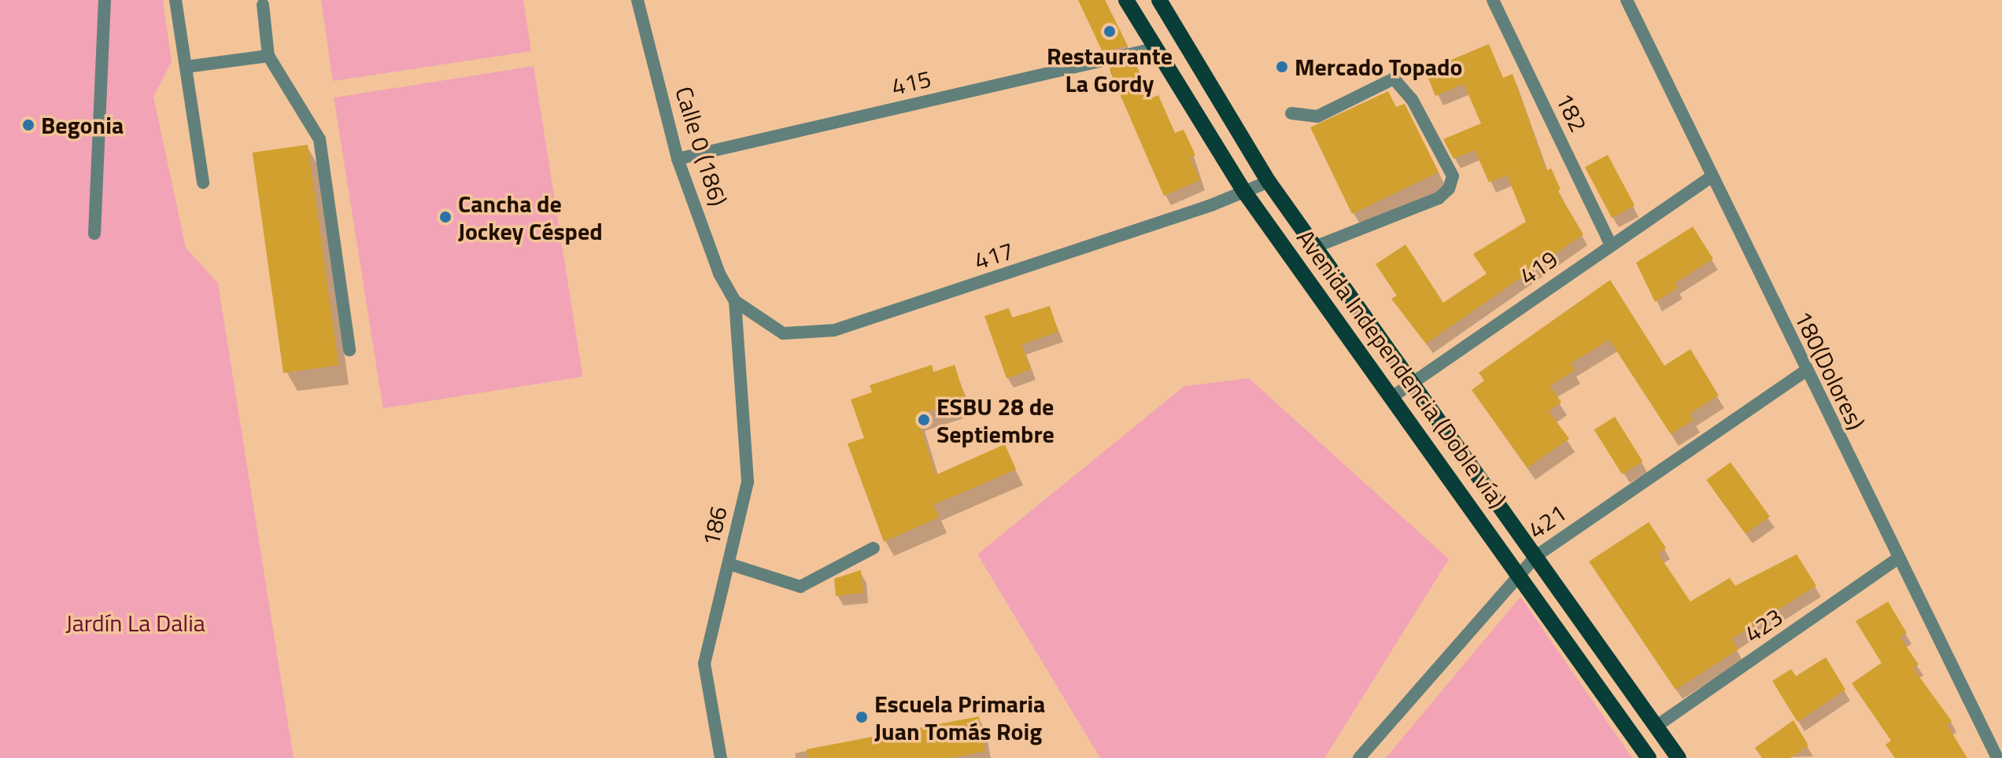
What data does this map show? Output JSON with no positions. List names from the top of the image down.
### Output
{
  "streets": {
    "main road": ["Avenida Independencia (Doble vía)"],
    "street": [
      "415",
      "182",
      "Calle 0 (186)",
      "417",
      "419",
      "180(Dolores)",
      "421",
      "186",
      "423"
    ]
  },
  "crossings": [
    ["415", "Calle 0 (186)"],
    ["415", "Avenida Independencia (Doble vía)"],
    ["182", "419"],
    ["Calle 0 (186)", "417"],
    ["Calle 0 (186)", "186"],
    ["417", "Avenida Independencia (Doble vía)"],
    ["417", "186"],
    ["419", "Avenida Independencia (Doble vía)"],
    ["419", "180(Dolores)"],
    ["Avenida Independencia (Doble vía)", "421"],
    ["Avenida Independencia (Doble vía)", "423"],
    ["180(Dolores)", "421"],
    ["180(Dolores)", "423"]
  ],
  "parks": ["Jardín La Dalia"],
  "places": [
    "Restaurante La Gordy",
    "Mercado Topado",
    "Begonia",
    "Cancha de Jockey Césped",
    "ESBU 28 de Septiembre",
    "Escuela Primaria Juan Tomás Roig"
  ]
}
